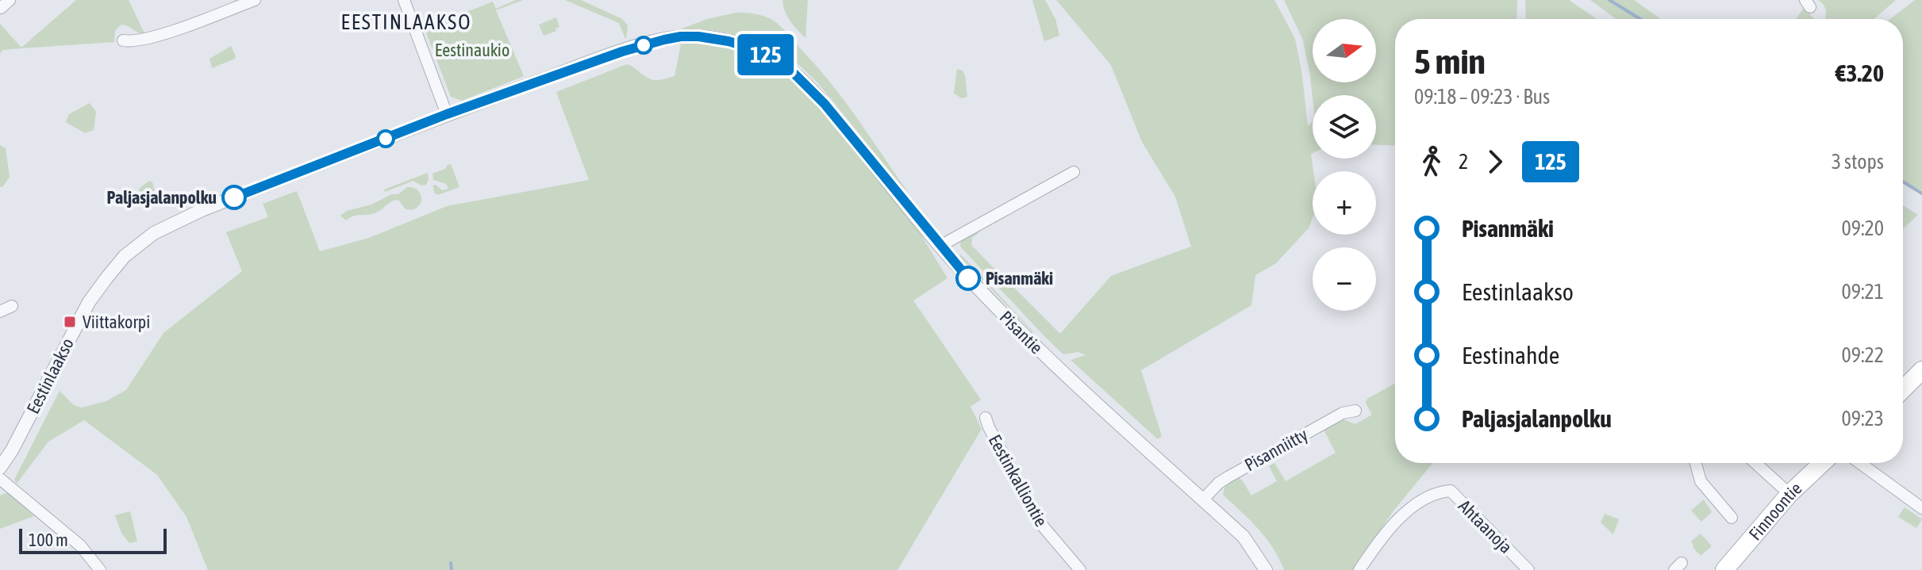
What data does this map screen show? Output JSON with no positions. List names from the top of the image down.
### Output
{
  "streets": {
    "main road": ["Finnoontie"],
    "street": [
      "Pisantie",
      "Eestinlaakso",
      "Pisanniitty",
      "Eestinkalliontie",
      "Ahtaanoja"
    ]
  },
  "crossings": [
    ["Pisantie", "Eestinlaakso"],
    ["Pisantie", "Pisanniitty"]
  ],
  "districts": ["EESTINLAAKSO"],
  "parks": ["Eestinaukio"],
  "places": {
    "other": ["Paljasjalanpolku", "Pisanmäki"],
    "transit": ["Viittakorpi"]
  },
  "lines": ["bus line 125"],
  "scale_bar": "100 m",
  "north": "right",
  "page": {
    "on_map": "125",
    "map_buttons": ["+", "−"],
    "heading": ["5 min", "09:18 – 09:23 · Bus", "€3.20"],
    "legs": ["2", "125", "3 stops"],
    "list": [
      {
        "name": "Pisanmäki",
        "value": "09:20"
      },
      {
        "name": "Eestinlaakso",
        "value": "09:21"
      },
      {
        "name": "Eestinahde",
        "value": "09:22"
      },
      {
        "name": "Paljasjalanpolku",
        "value": "09:23"
      }
    ],
    "scale": "100 m"
  }
}
